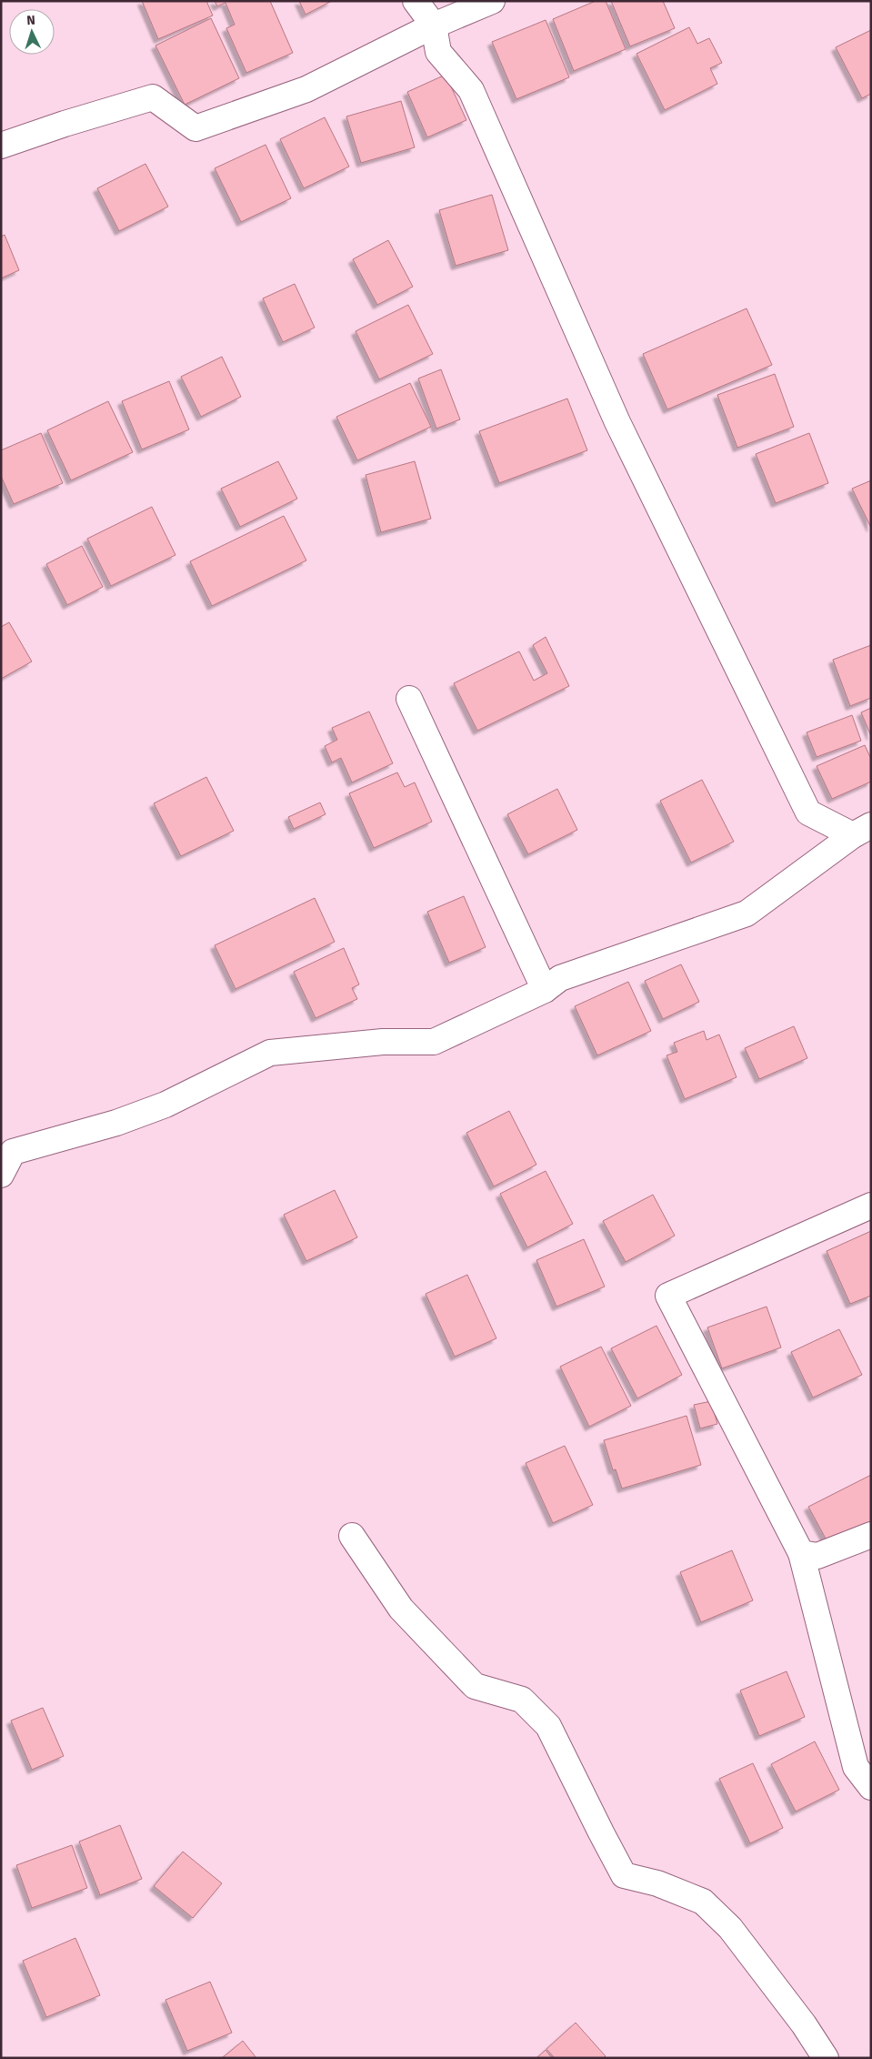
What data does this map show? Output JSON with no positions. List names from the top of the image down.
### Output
{
  "north": "top"
}
